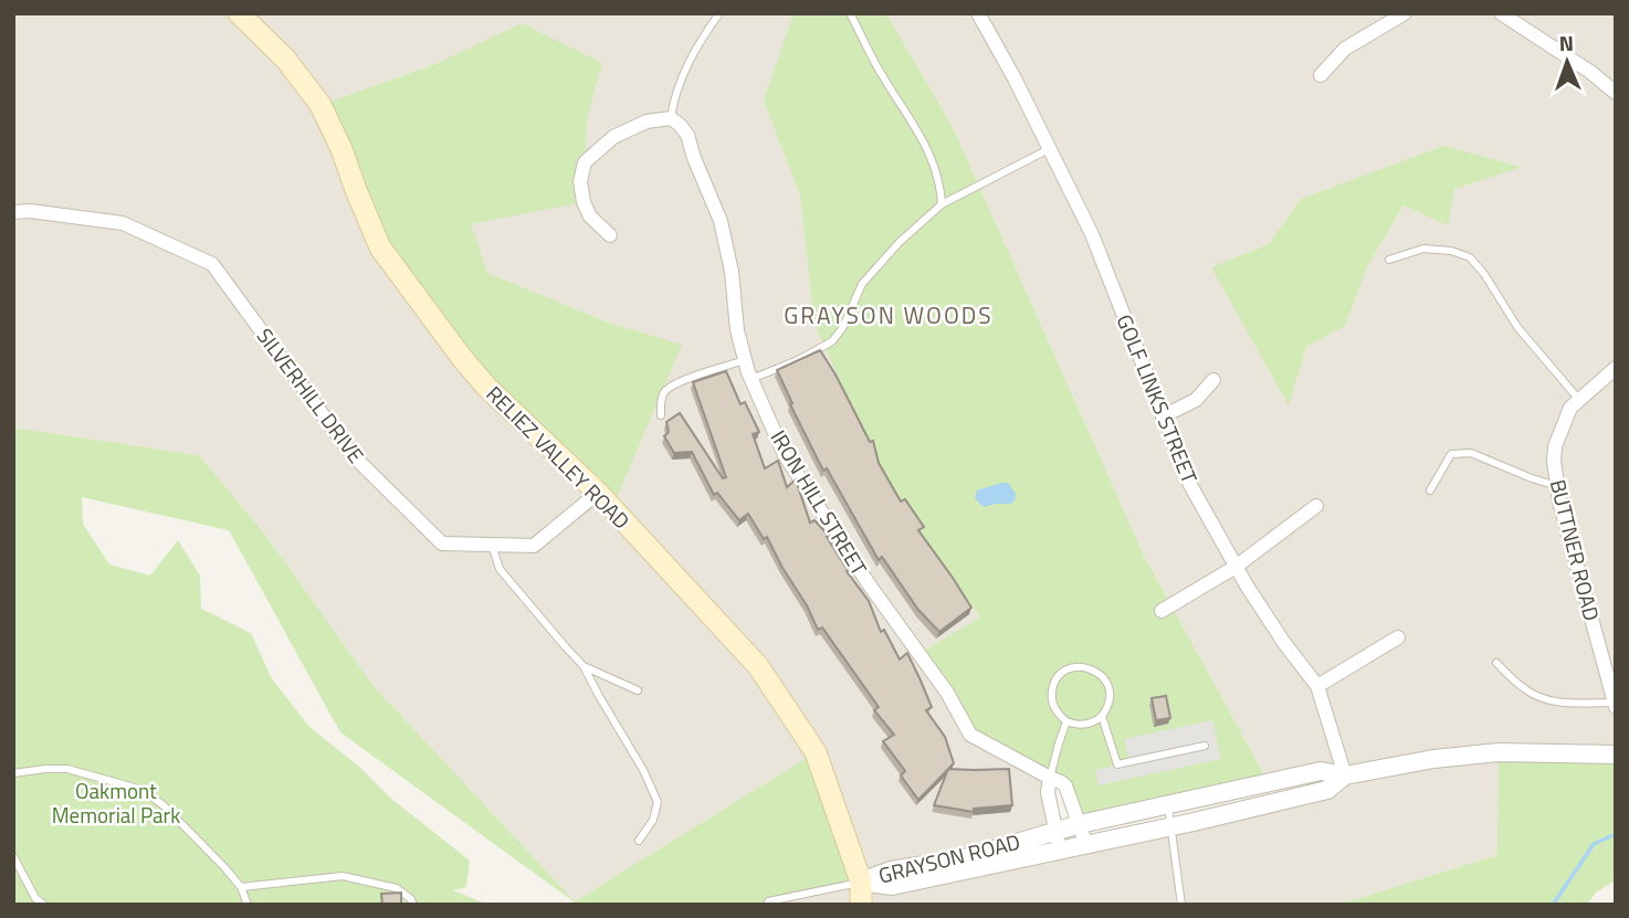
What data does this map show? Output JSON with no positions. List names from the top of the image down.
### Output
{
  "streets": {
    "main road": ["RELIEZ VALLEY ROAD"],
    "street": [
      "SILVERHILL DRIVE",
      "GOLF LINKS STREET",
      "IRON HILL STREET",
      "BUTTNER ROAD",
      "GRAYSON ROAD"
    ]
  },
  "crossings": [
    ["SILVERHILL DRIVE", "RELIEZ VALLEY ROAD"],
    ["GOLF LINKS STREET", "GRAYSON ROAD"],
    ["RELIEZ VALLEY ROAD", "GRAYSON ROAD"],
    ["IRON HILL STREET", "GRAYSON ROAD"]
  ],
  "districts": ["GRAYSON WOODS"],
  "parks": ["Oakmont Memorial Park"],
  "north": "top"
}
